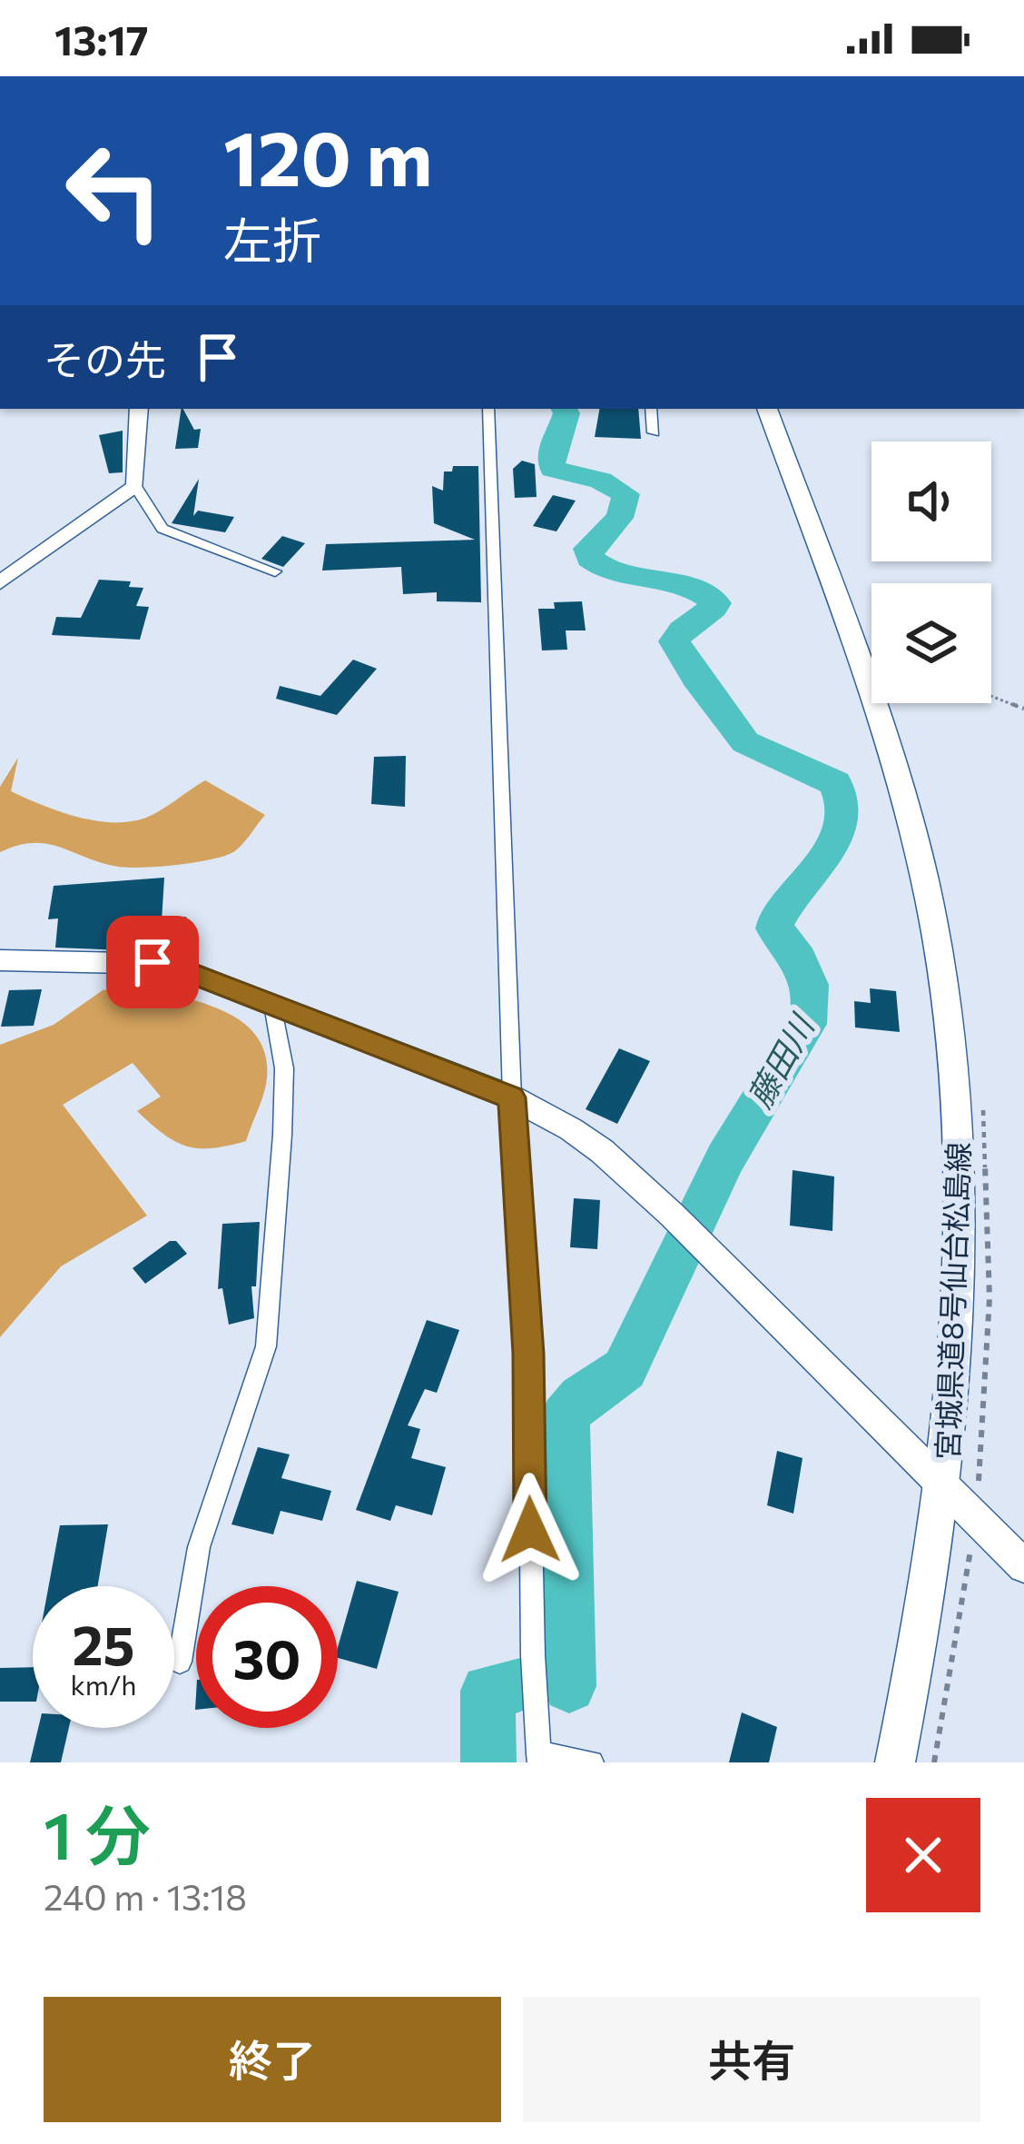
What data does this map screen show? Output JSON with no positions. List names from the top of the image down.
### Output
{
  "streets": {
    "main road": ["宮城県道8号仙台松島線"]
  },
  "water": ["藤田川"],
  "page": {
    "status": "13:17",
    "turn": ["120 m", "左折"],
    "then": "その先",
    "speed": "25 km/h",
    "limit": "30",
    "heading": ["1 分", "240 m · 13:18"],
    "buttons": ["終了", "共有"]
  }
}
